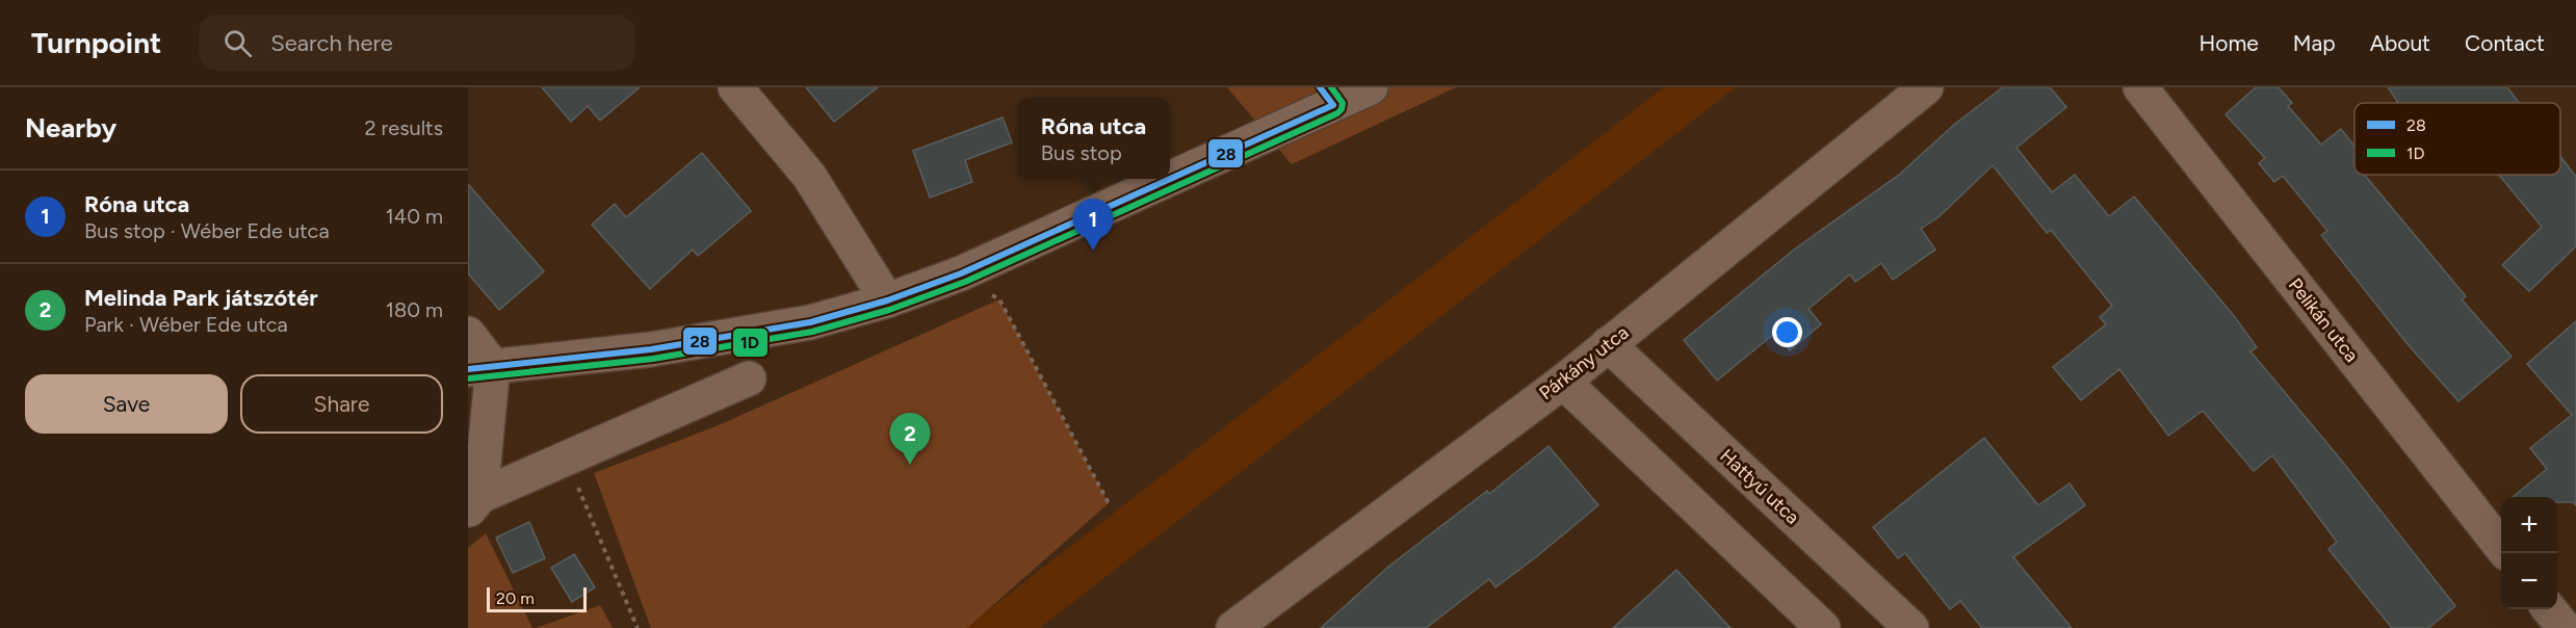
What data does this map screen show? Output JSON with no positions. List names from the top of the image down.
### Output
{
  "streets": {
    "street": ["Pelikán utca", "Párkány utca", "Hattyú utca"]
  },
  "crossings": [
    ["Párkány utca", "Hattyú utca"]
  ],
  "lines": ["transit line 28", "transit line 1D"],
  "legend": ["28", "1D"],
  "scale_bar": "20 m",
  "page": {
    "header": "Turnpoint",
    "search": "Search here",
    "nav": [
      "Home",
      "Map",
      "About",
      "Contact"
    ],
    "heading": ["Nearby", "2 results"],
    "popup": ["Róna utca", "Bus stop"],
    "list": [
      {
        "mark": "1",
        "name": "Róna utca",
        "note": "Bus stop · Wéber Ede utca",
        "value": "140 m"
      },
      {
        "mark": "2",
        "name": "Melinda Park játszótér",
        "note": "Park · Wéber Ede utca",
        "value": "180 m"
      }
    ],
    "pins": ["1", "2"],
    "buttons": ["Save", "Share"],
    "map_buttons": ["+", "−"],
    "scale": "20 m"
  }
}
